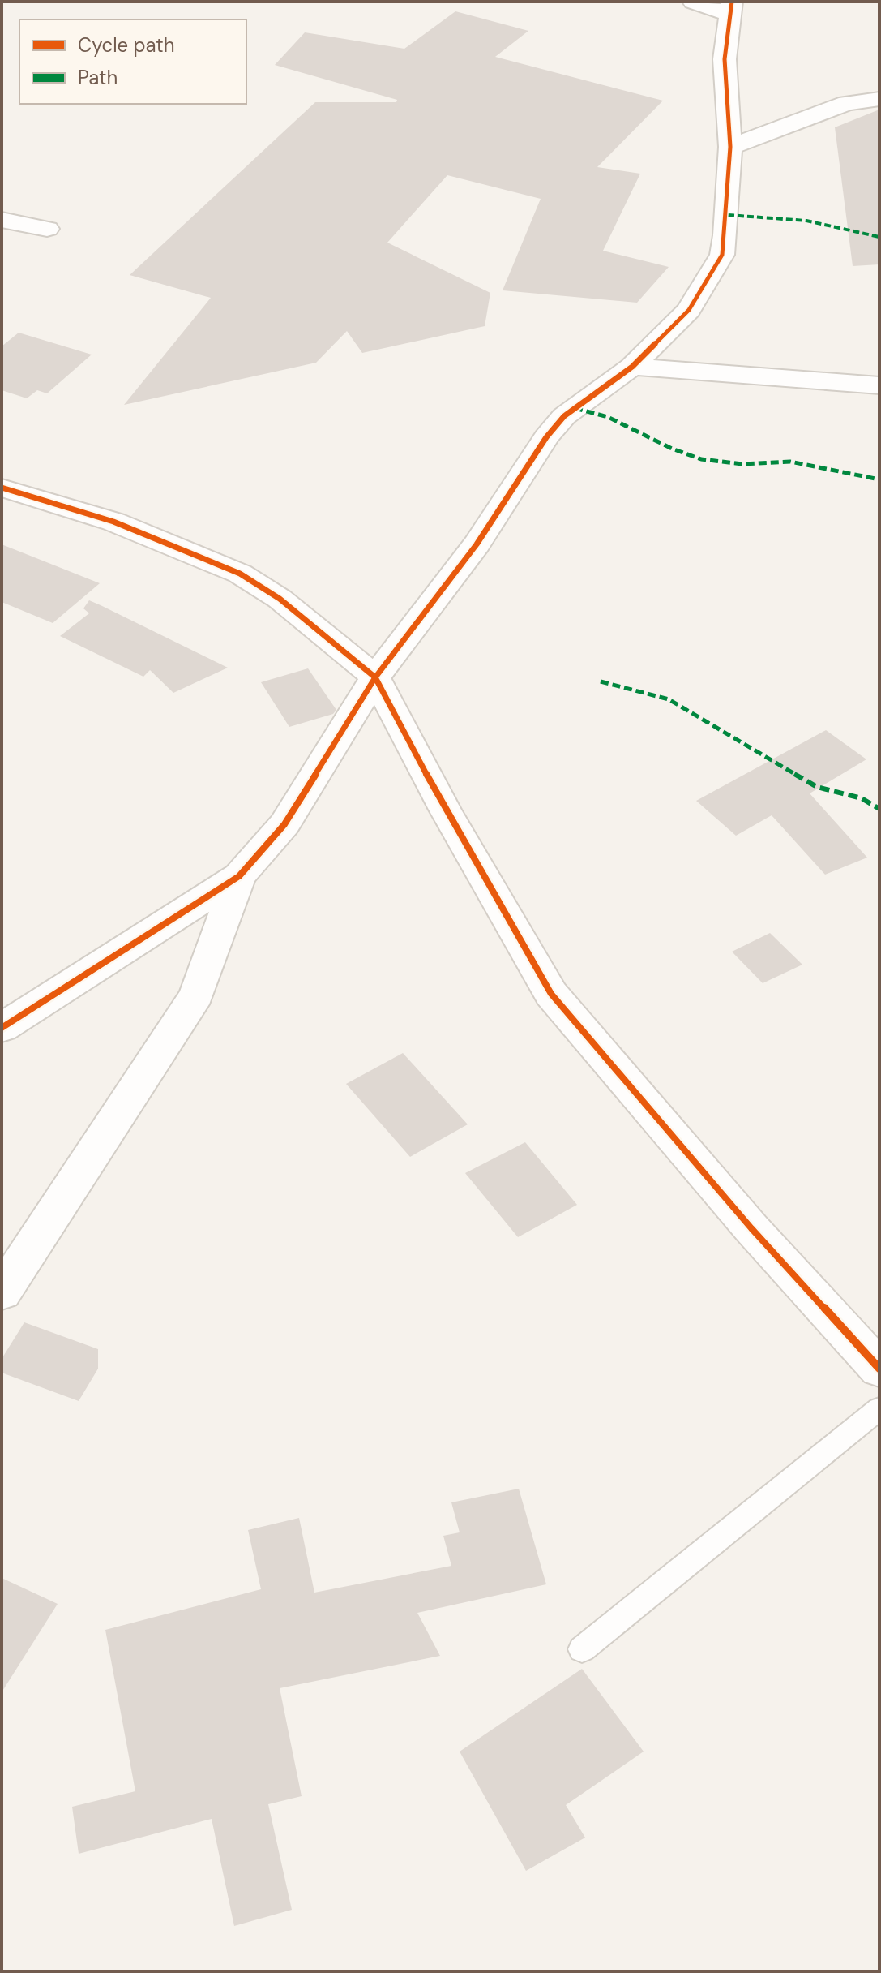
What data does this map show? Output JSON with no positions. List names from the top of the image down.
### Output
{
  "legend": ["Cycle path", "Path"]
}
